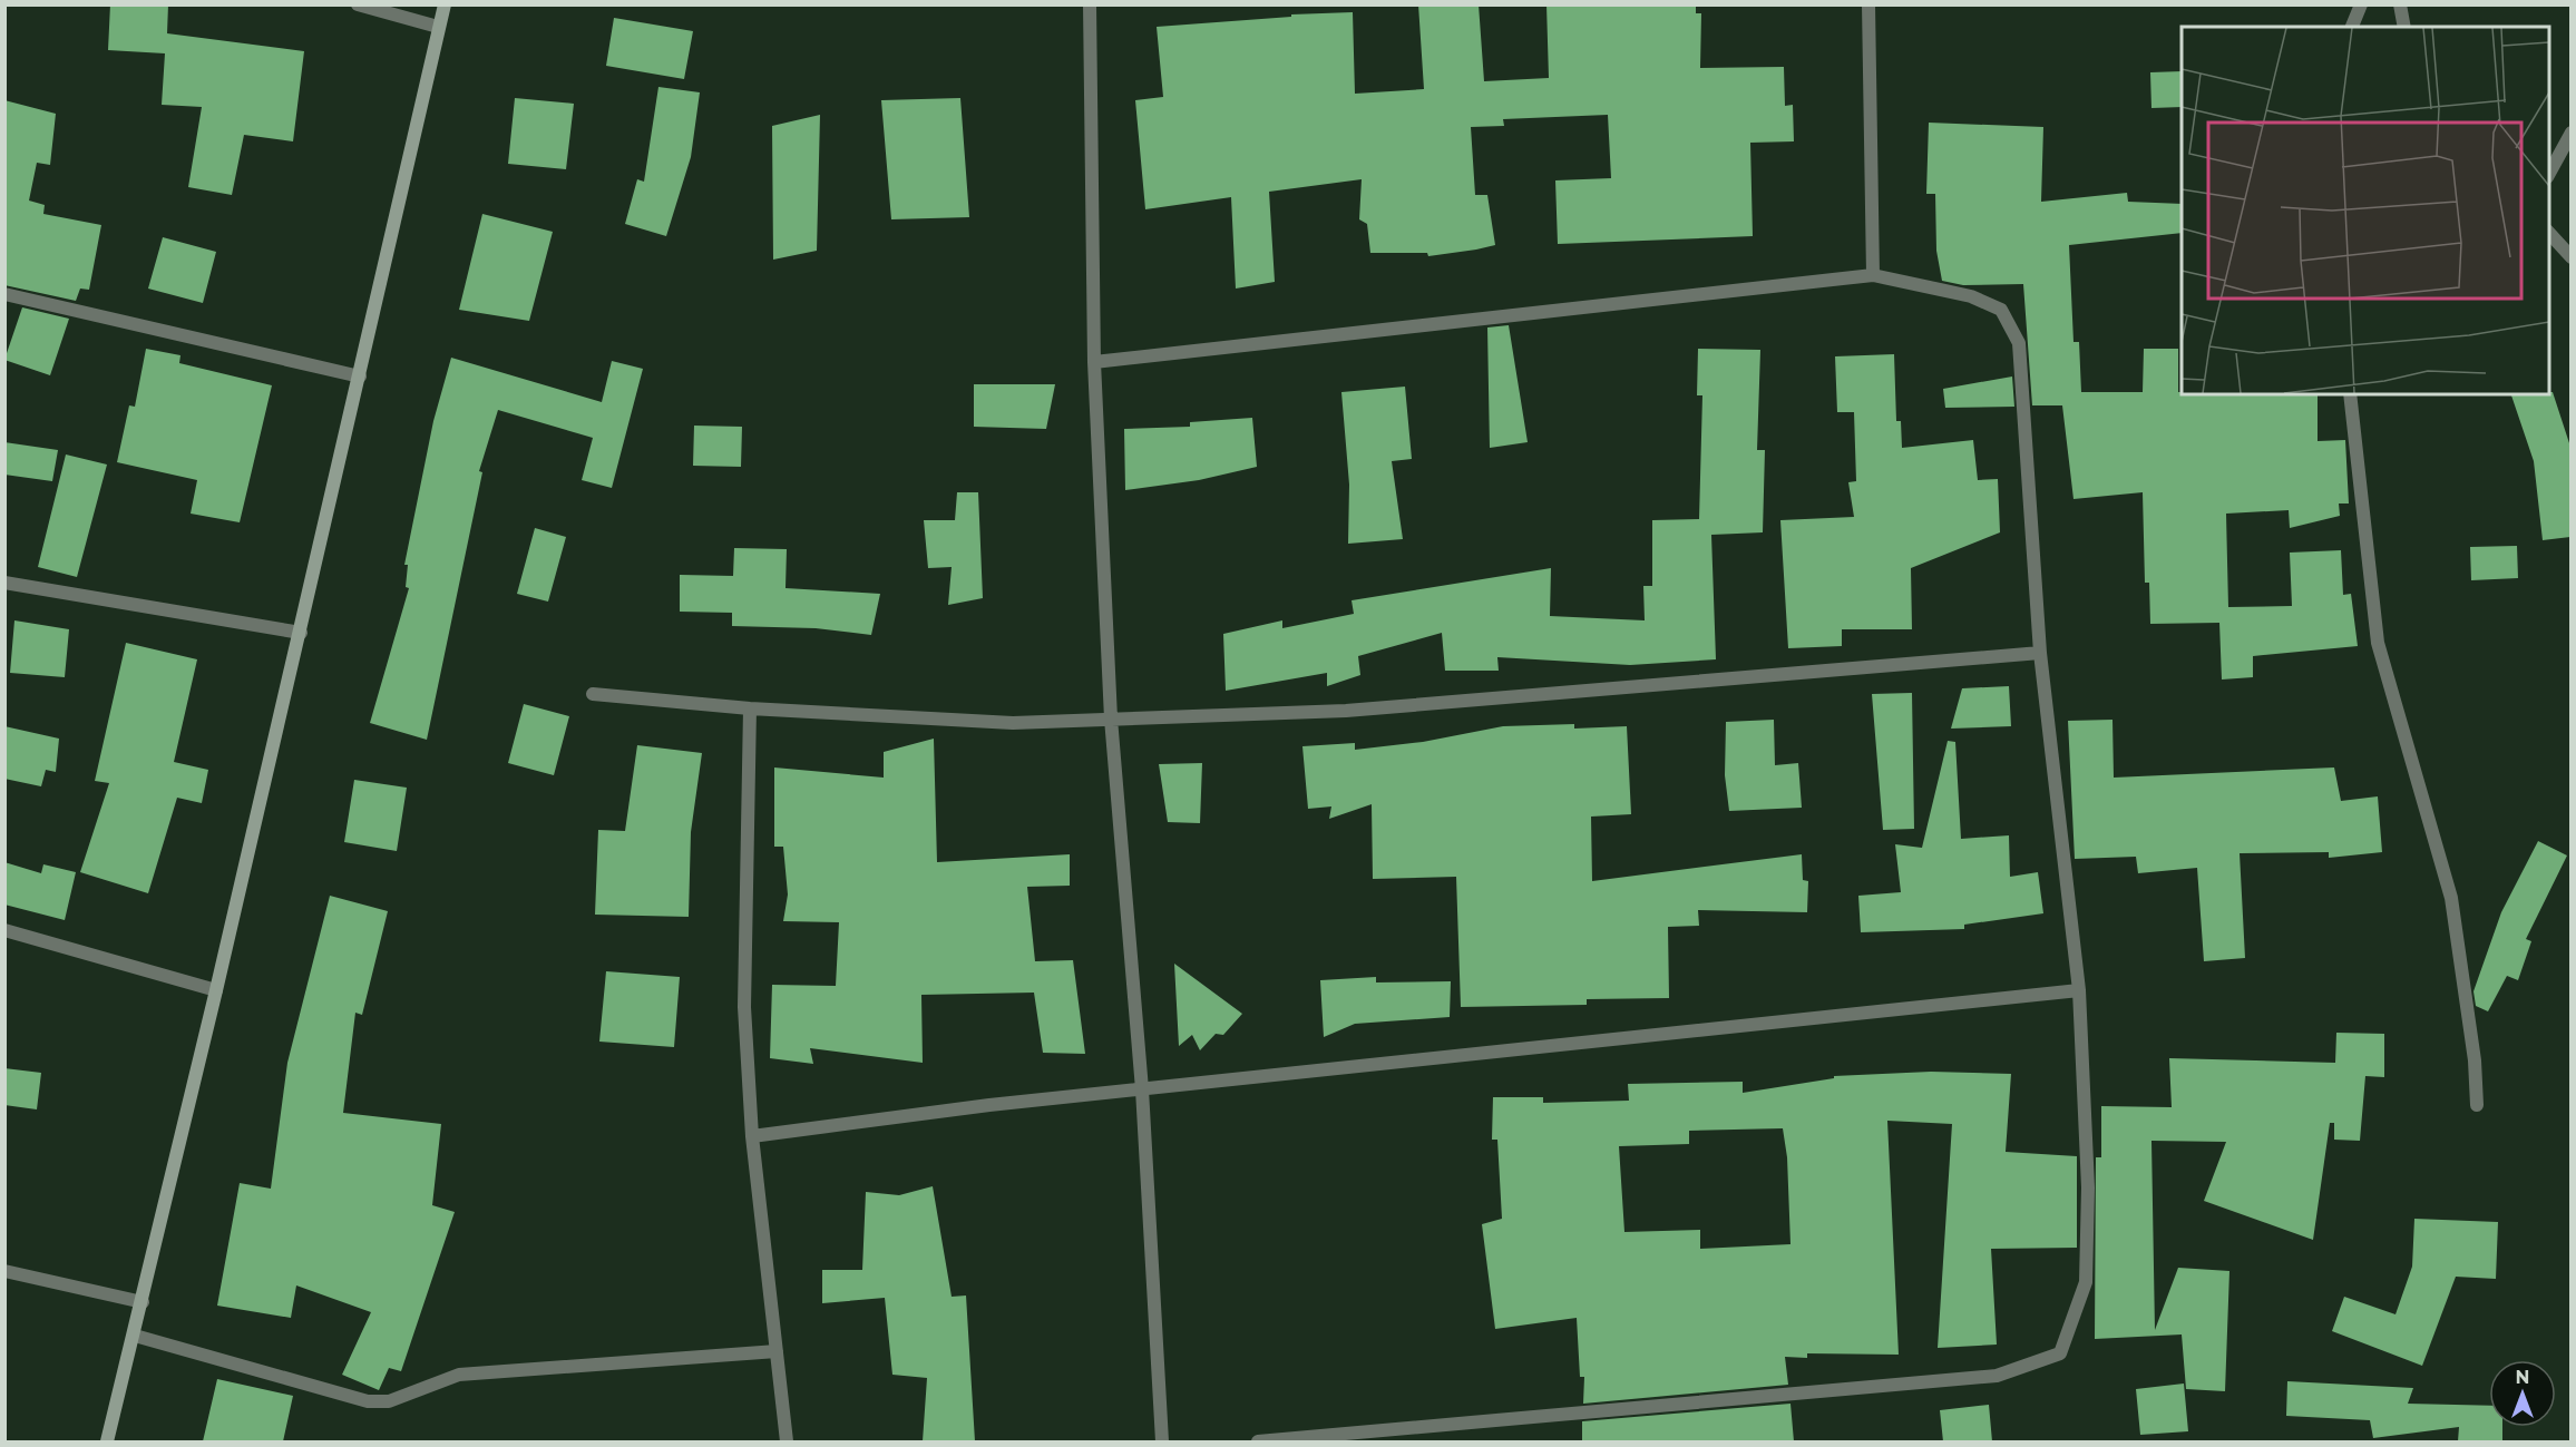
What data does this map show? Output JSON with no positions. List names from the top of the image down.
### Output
{
  "north": "top"
}
